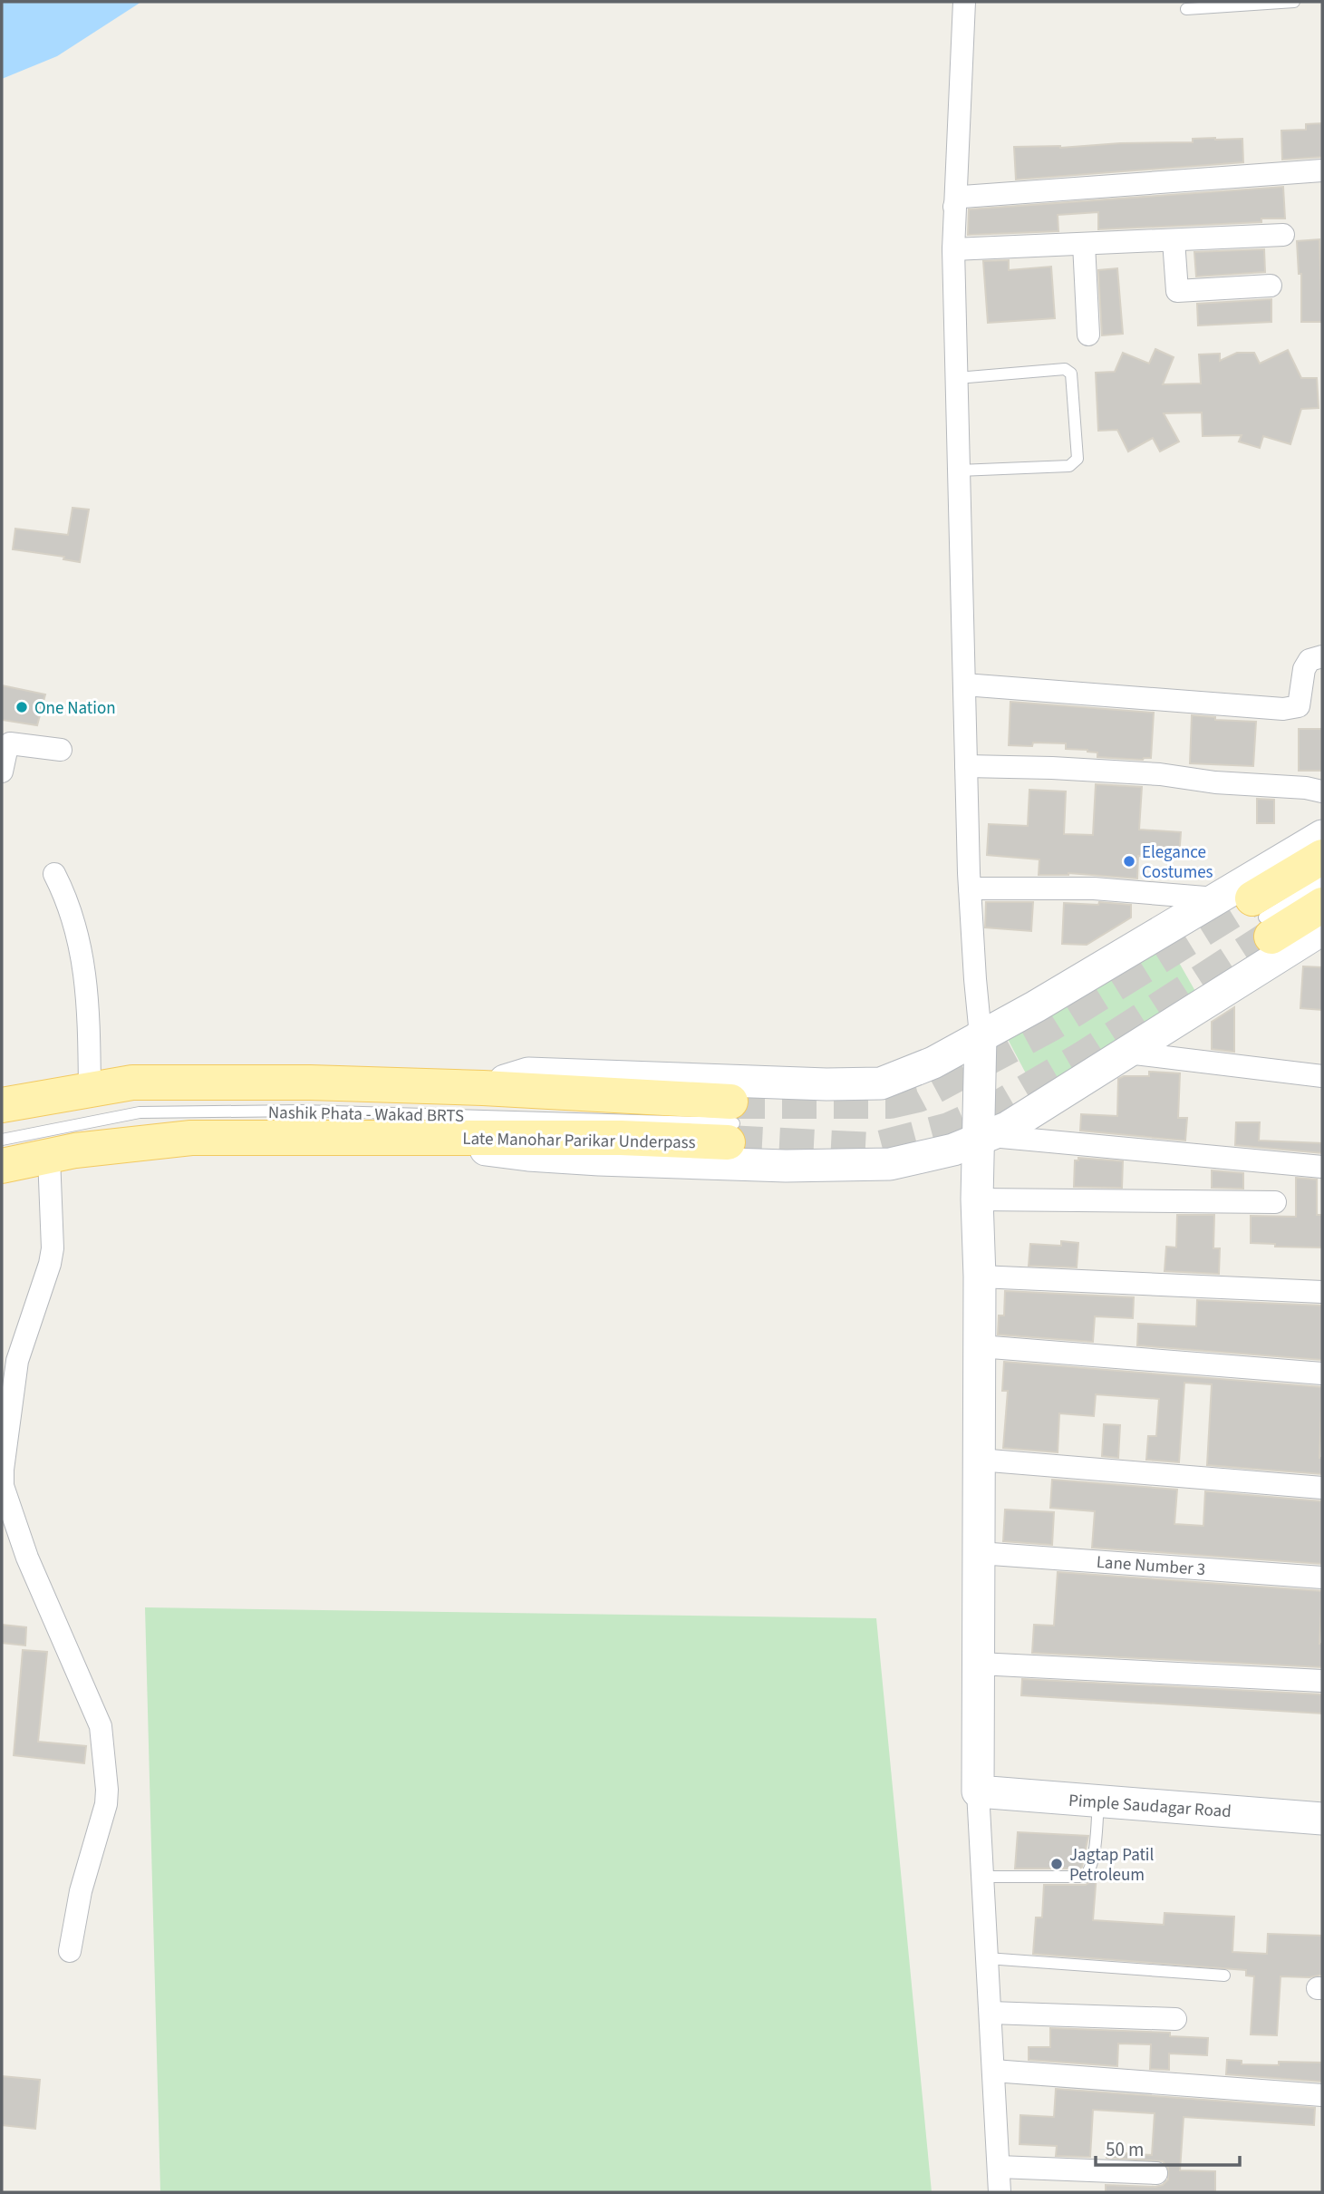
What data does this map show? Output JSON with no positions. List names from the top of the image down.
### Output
{
  "streets": {
    "main road": ["Late Manohar Parikar Underpass", "Pimple Saudagar Road"],
    "street": ["Lane Number 3"],
    "lane": ["Nashik Phata - Wakad BRTS"]
  },
  "crossings": [
    ["Nashik Phata - Wakad BRTS", "Late Manohar Parikar Underpass"]
  ],
  "places": ["One Nation", "Elegance Costumes", "Jagtap Patil Petroleum"],
  "scale_bar": "50 m"
}
